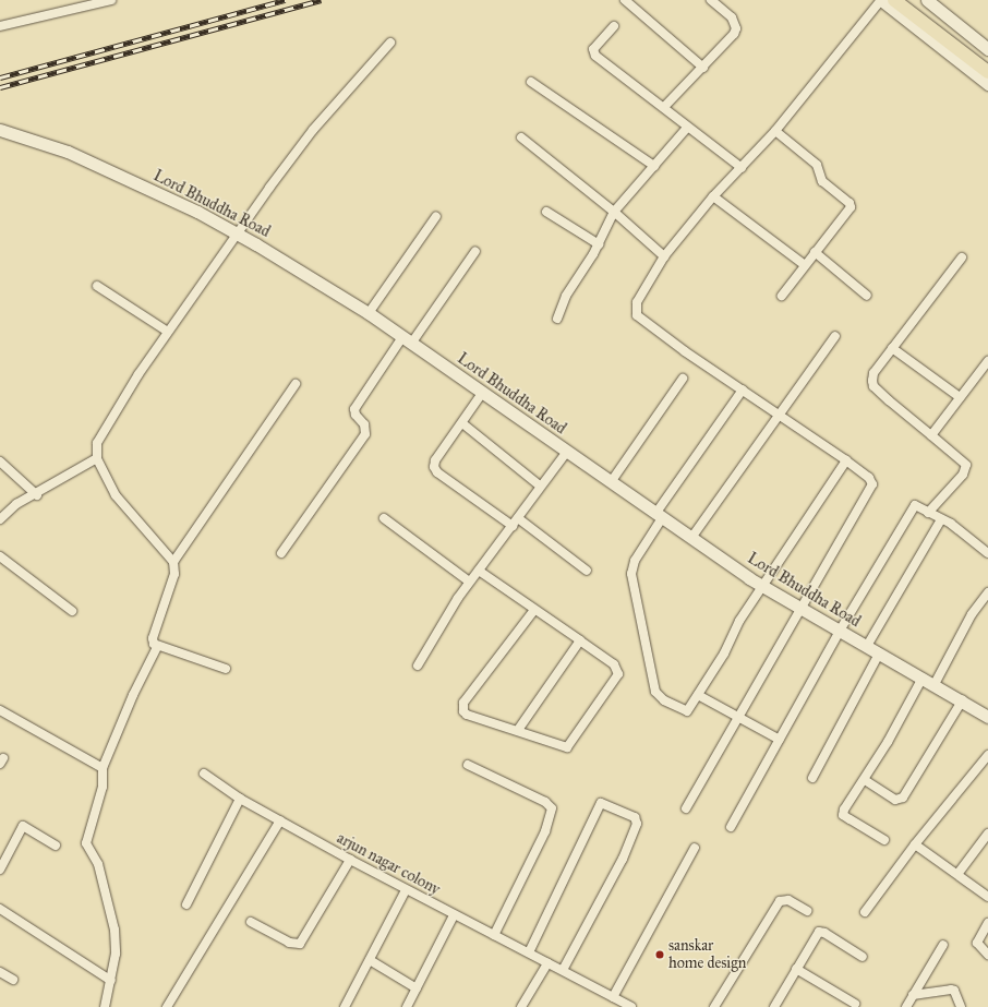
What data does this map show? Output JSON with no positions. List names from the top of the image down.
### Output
{
  "streets": {
    "street": ["Lord Bhuddha Road", "arjun nagar colony"]
  },
  "places": ["sanskar home design"]
}
